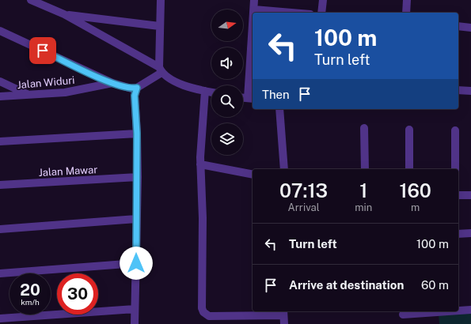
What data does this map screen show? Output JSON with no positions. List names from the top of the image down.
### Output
{
  "streets": {
    "street": ["Jalan Widuri", "Jalan Mawar"]
  },
  "north": "right",
  "page": {
    "turn": ["100 m", "Turn left"],
    "then": "Then",
    "eta": [
      "07:13",
      "Arrival",
      "1",
      "min",
      "160",
      "m"
    ],
    "list": [
      {
        "name": "Turn left",
        "value": "100 m"
      },
      {
        "name": "Arrive at destination",
        "value": "60 m"
      }
    ],
    "speed": "20 km/h",
    "limit": "30"
  }
}
